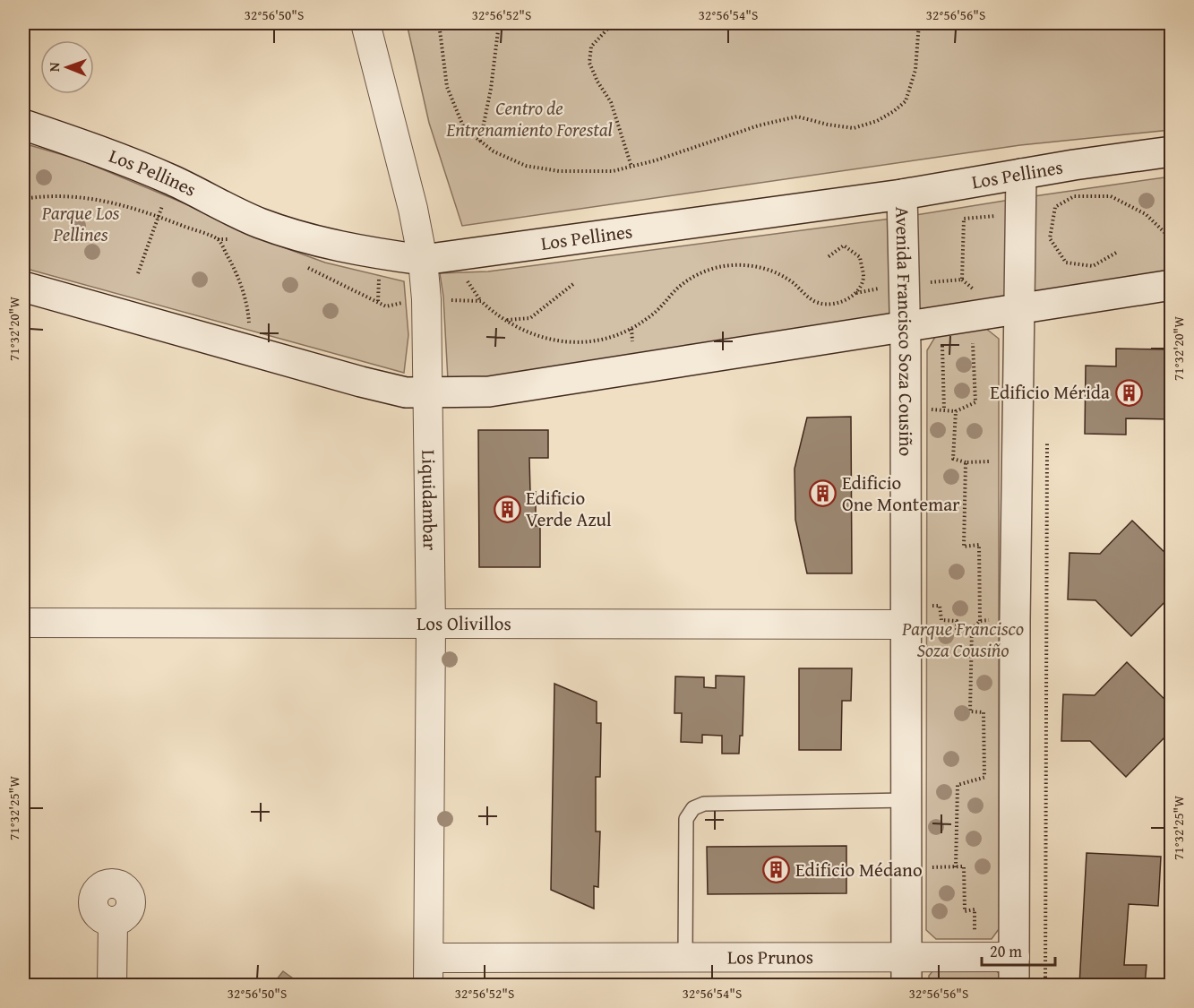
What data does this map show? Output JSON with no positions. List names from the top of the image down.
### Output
{
  "streets": {
    "main road": ["Los Pellines", "Avenida Francisco Soza Cousiño"],
    "street": ["Liquidambar", "Los Olivillos", "Los Prunos"]
  },
  "crossings": [
    ["Los Pellines", "Avenida Francisco Soza Cousiño"],
    ["Los Pellines", "Liquidambar"],
    ["Avenida Francisco Soza Cousiño", "Los Olivillos"],
    ["Avenida Francisco Soza Cousiño", "Los Prunos"],
    ["Liquidambar", "Los Olivillos"],
    ["Liquidambar", "Los Prunos"]
  ],
  "parks": ["Centro de Entrenamiento Forestal", "Parque Los Pellines", "Parque Francisco Soza Cousiño"],
  "places": {
    "building": [
      "Edificio Mérida",
      "Edificio One Montemar",
      "Edificio Verde Azul",
      "Edificio Médano"
    ]
  },
  "scale_bar": "20 m",
  "north": "left",
  "coordinates": [
    "32°56'50\"S",
    "32°56'52\"S",
    "32°56'54\"S",
    "32°56'56\"S",
    "71°32'20\"W",
    "71°32'25\"W"
  ]
}
